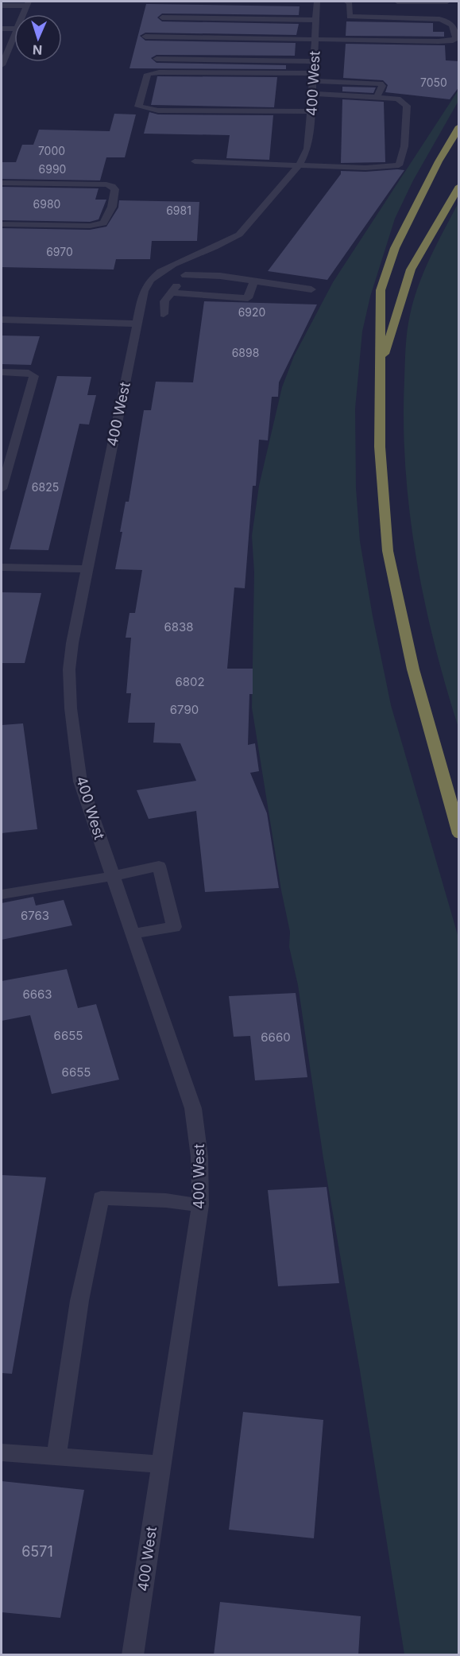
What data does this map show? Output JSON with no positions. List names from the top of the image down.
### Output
{
  "streets": {
    "street": ["400 West"]
  },
  "house_numbers": [
    "7050",
    "7000",
    "6990",
    "6980",
    "6981",
    "6970",
    "6920",
    "6898",
    "6825",
    "6838",
    "6802",
    "6790",
    "6763",
    "6663",
    "6655",
    "6660",
    "6655",
    "6571"
  ],
  "north": "bottom"
}
